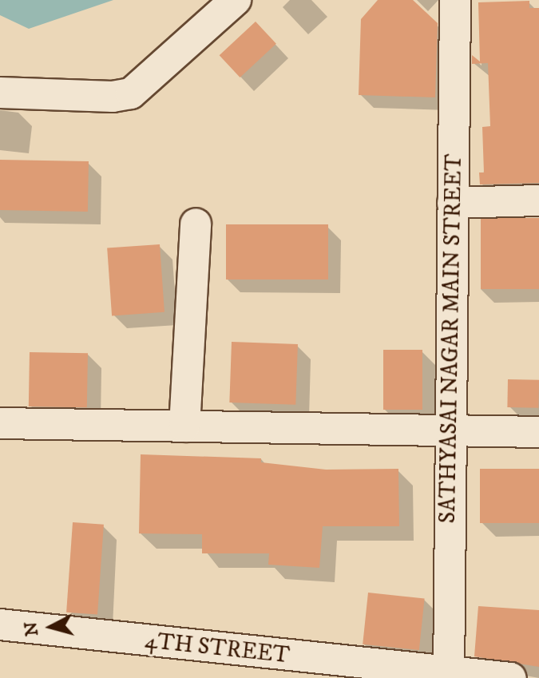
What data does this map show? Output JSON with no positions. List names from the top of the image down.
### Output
{
  "streets": {
    "street": ["SATHYASAI NAGAR MAIN STREET", "4TH STREET"]
  },
  "crossings": [
    ["SATHYASAI NAGAR MAIN STREET", "4TH STREET"]
  ],
  "north": "left"
}
